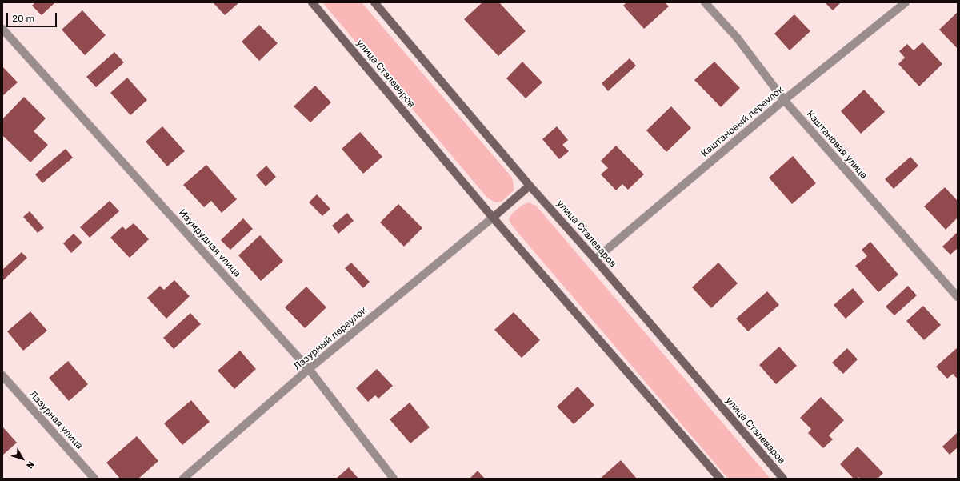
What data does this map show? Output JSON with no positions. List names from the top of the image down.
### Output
{
  "streets": {
    "main road": ["улица Сталеваров"],
    "street": [
      "Каштановый переулок",
      "Каштановая улица",
      "Изумрудная улица",
      "Лазурный переулок",
      "Лазурная улица"
    ]
  },
  "crossings": [
    ["улица Сталеваров", "Каштановый переулок"],
    ["улица Сталеваров", "Лазурный переулок"],
    ["Каштановый переулок", "Каштановая улица"],
    ["Изумрудная улица", "Лазурный переулок"]
  ],
  "scale_bar": "20 m",
  "north": "bottom right"
}
